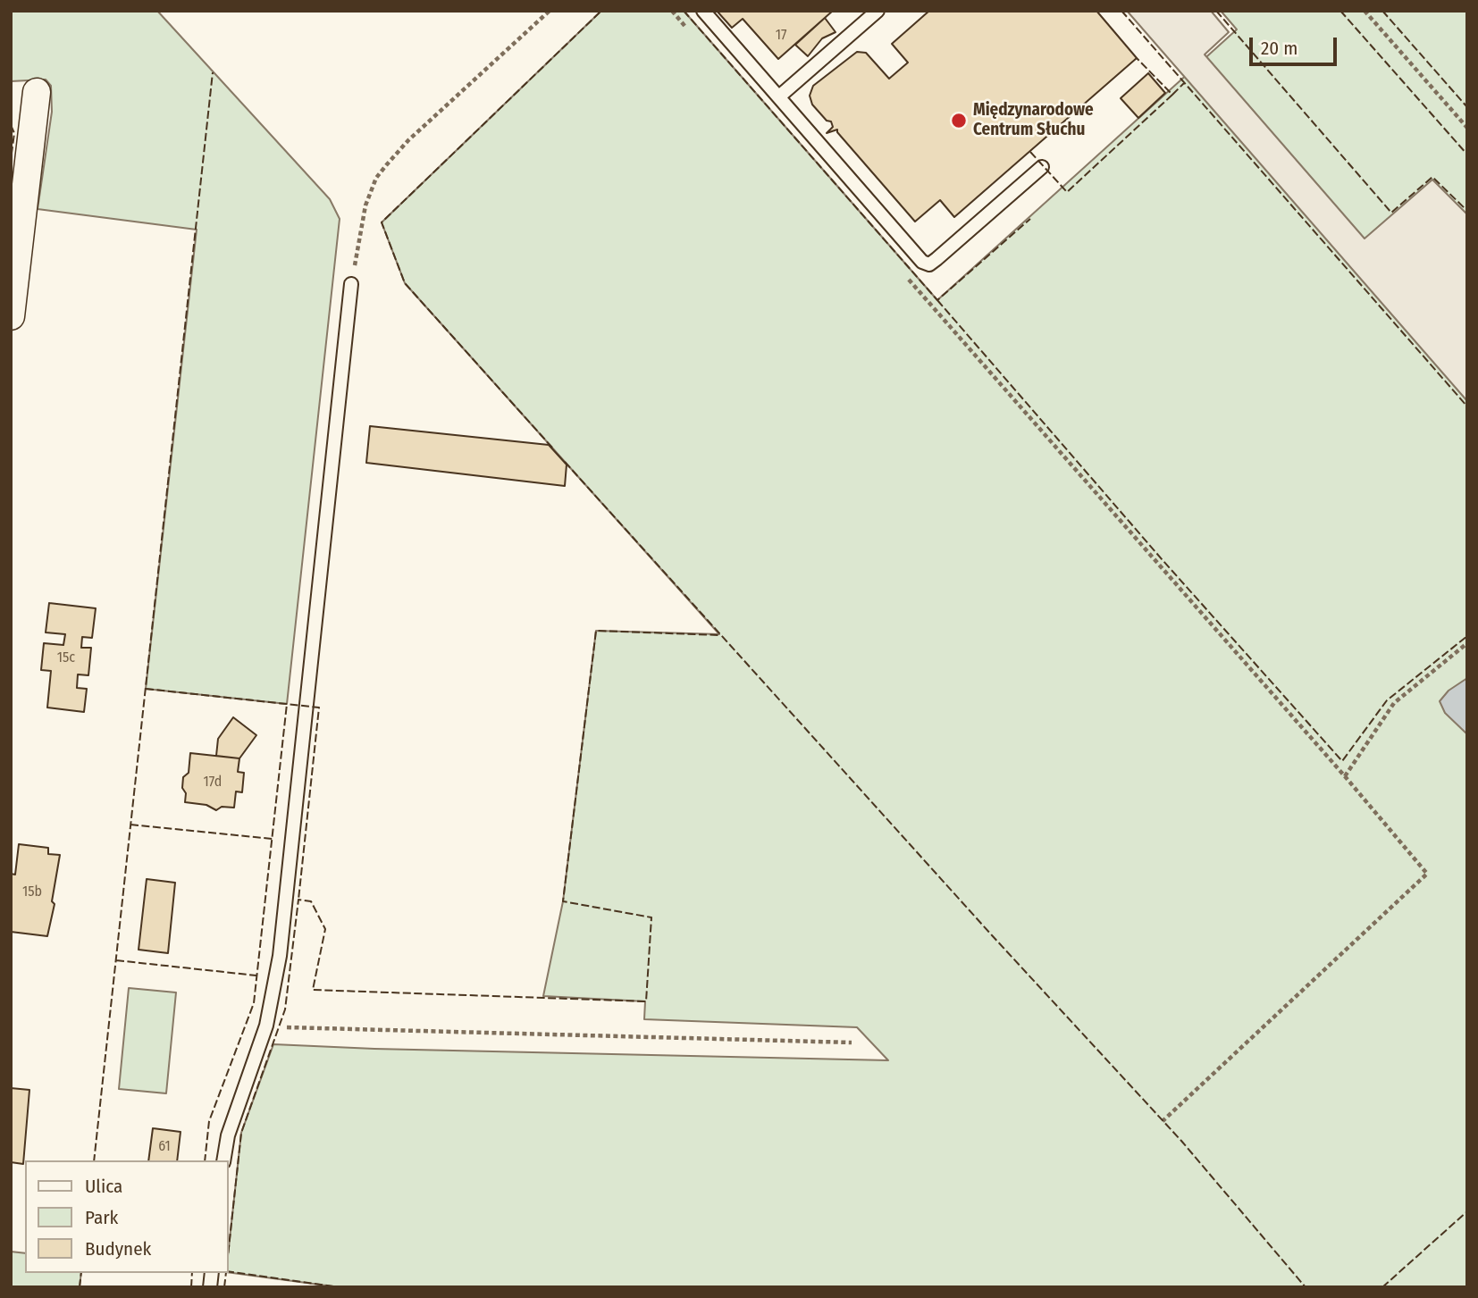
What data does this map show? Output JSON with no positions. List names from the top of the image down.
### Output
{
  "places": ["Międzynarodowe Centrum Słuchu"],
  "house_numbers": [
    "17",
    "15c",
    "17d",
    "15b",
    "61"
  ],
  "legend": ["Ulica", "Park", "Budynek"],
  "scale_bar": "20 m"
}
